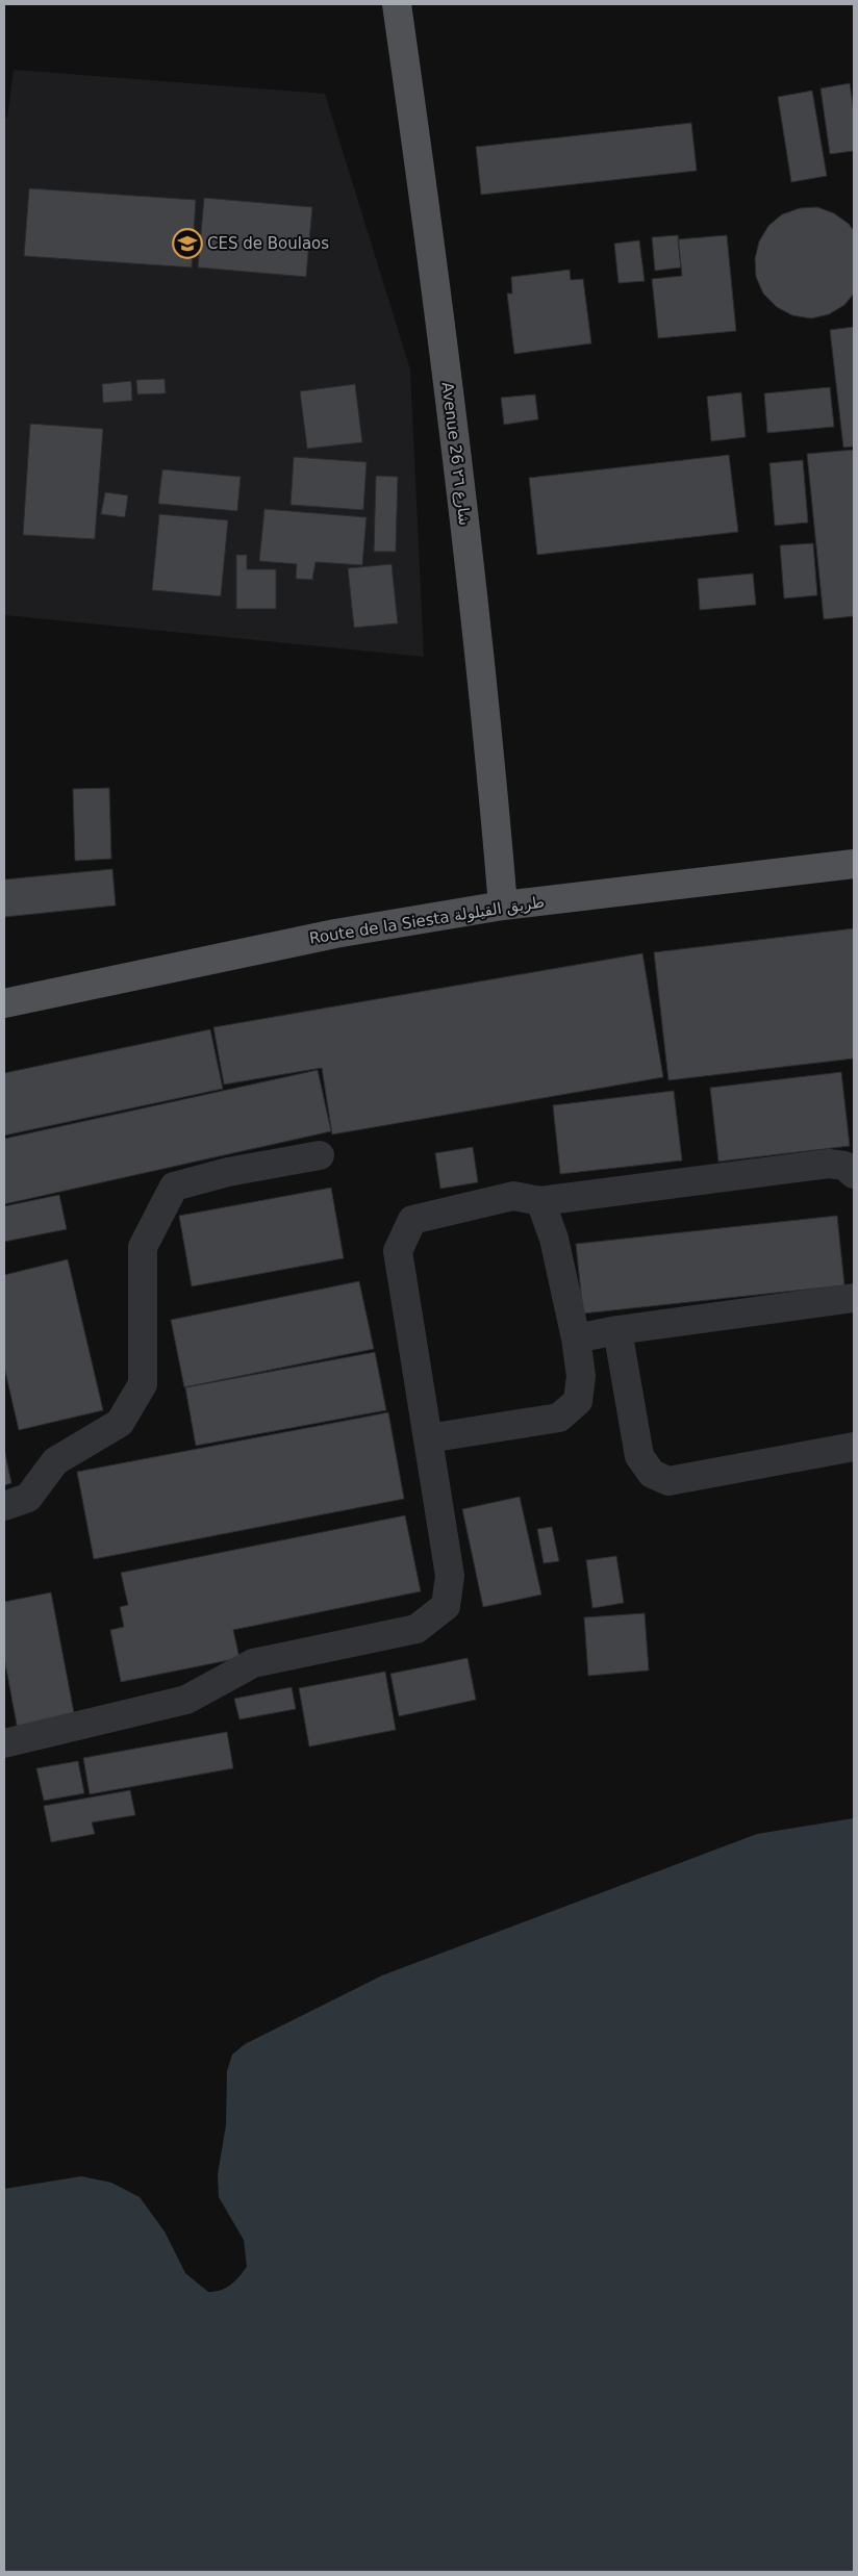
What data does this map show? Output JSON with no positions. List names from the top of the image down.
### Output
{
  "streets": {
    "main road": ["Avenue 26 شارع ٢٦", "Route de la Siesta طريق القيلولة"]
  },
  "crossings": [
    ["Avenue 26 شارع ٢٦", "Route de la Siesta طريق القيلولة"]
  ],
  "places": {
    "school or university": ["CES de Boulaos"]
  }
}
